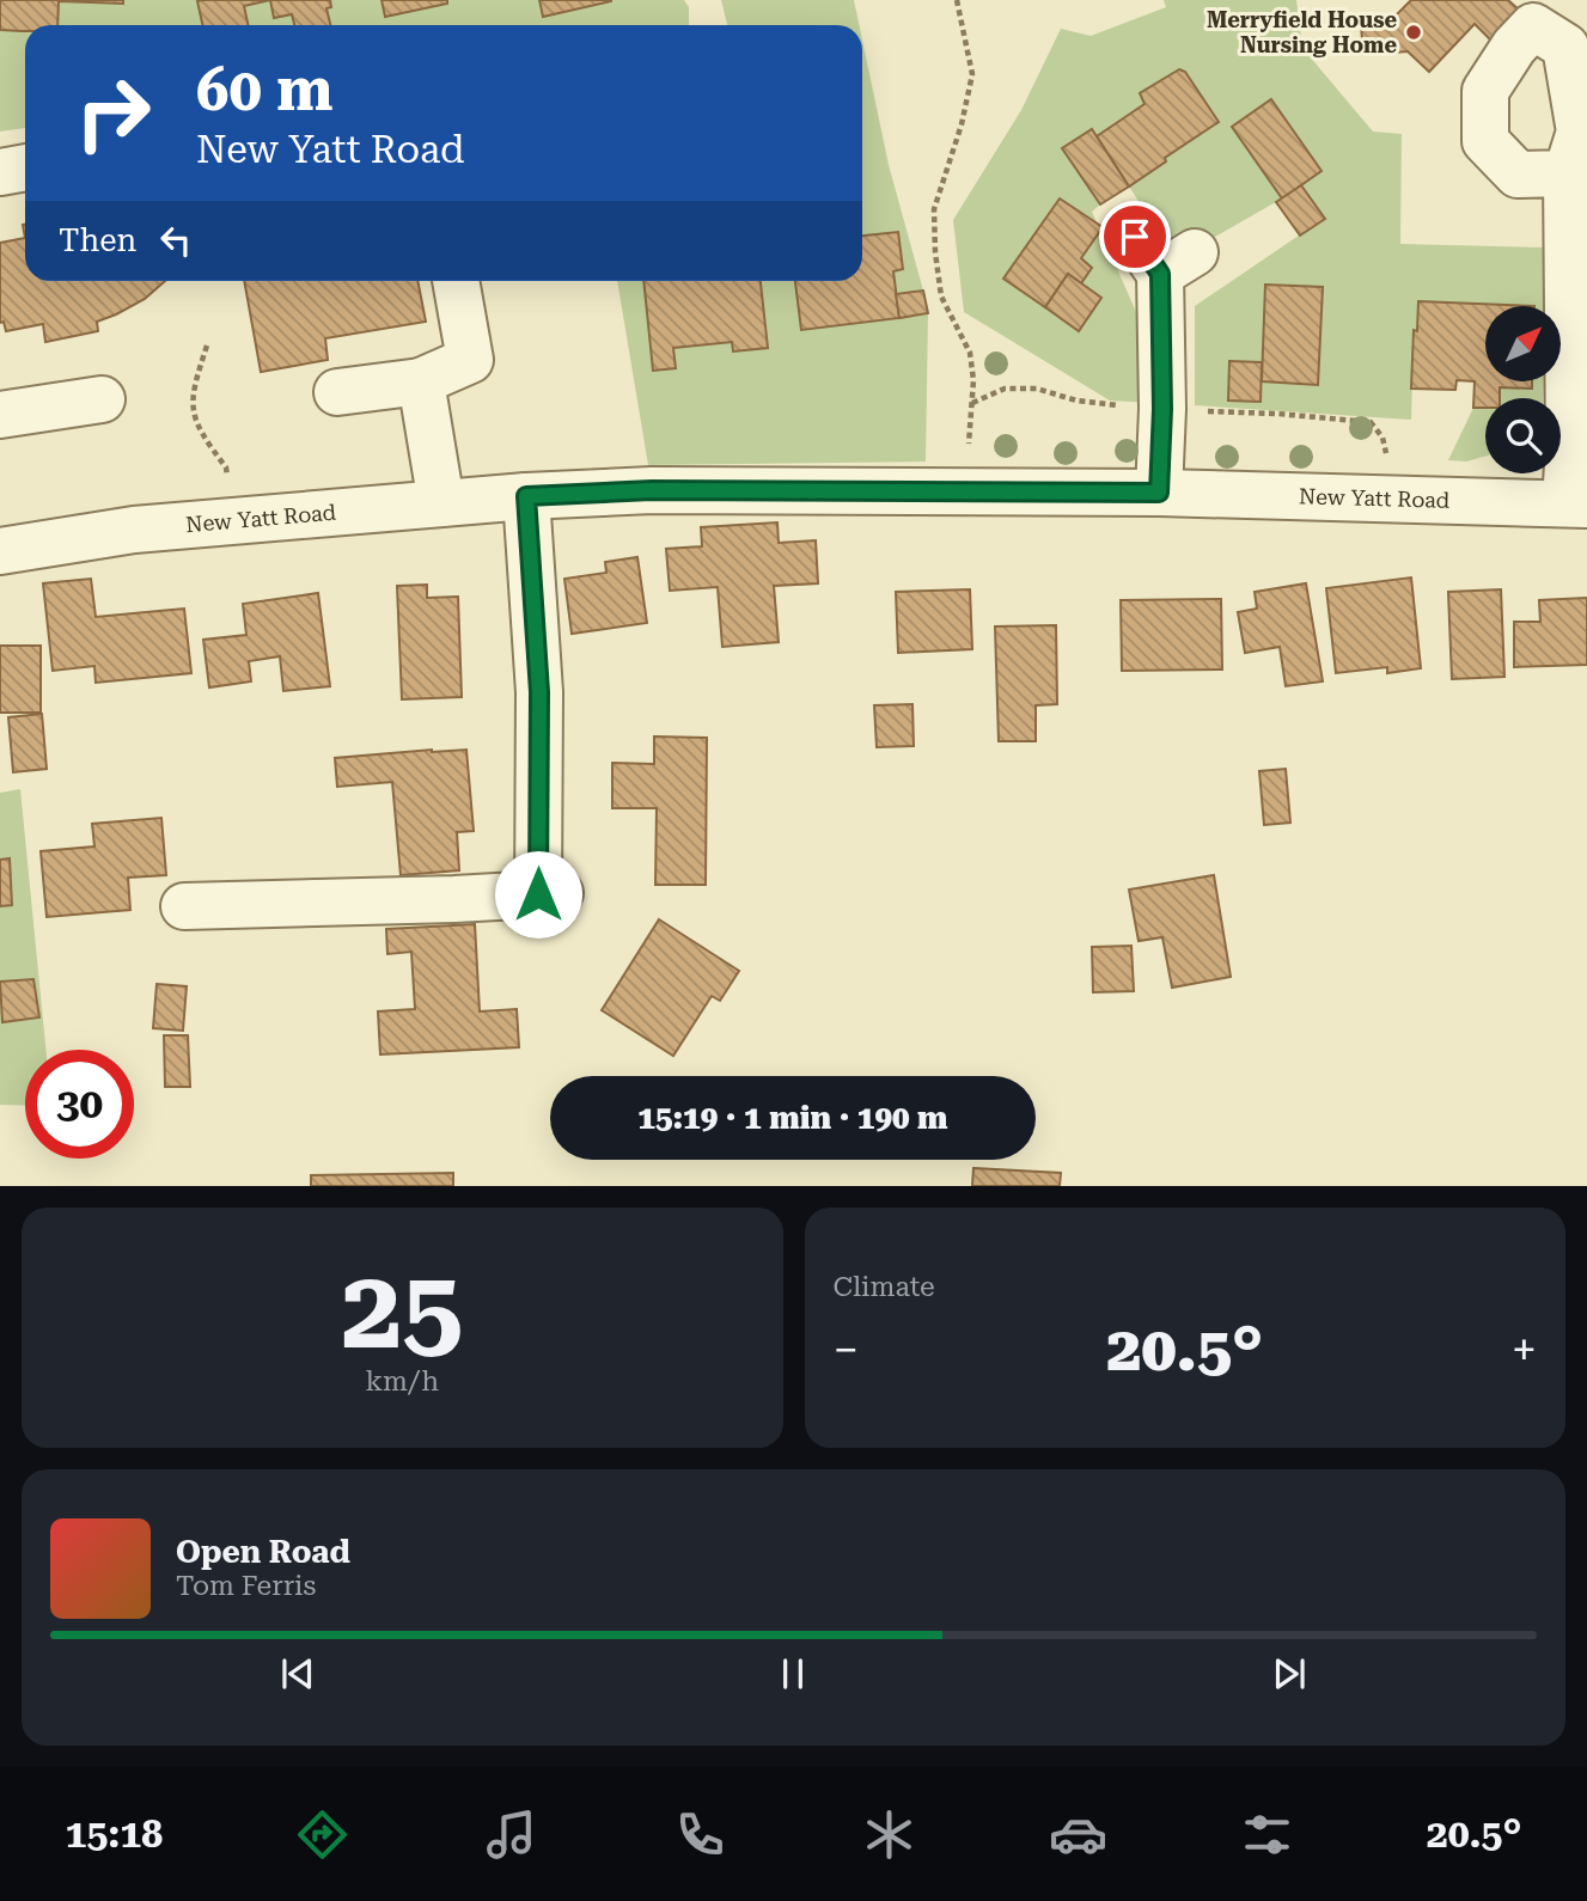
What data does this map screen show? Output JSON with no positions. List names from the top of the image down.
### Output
{
  "streets": {
    "street": ["New Yatt Road"]
  },
  "places": ["Merryfield House Nursing Home"],
  "north": "top right",
  "page": {
    "turn": ["60 m", "New Yatt Road"],
    "then": "Then",
    "limit": "30",
    "trip": "15:19 · 1 min · 190 m",
    "tile": [
      ["25", "km/h"],
      "Climate"
    ],
    "heat": ["−", "20.5°", "+"],
    "song": ["Open Road", "Tom Ferris"],
    "tabs": ["15:18", "20.5°"]
  }
}
